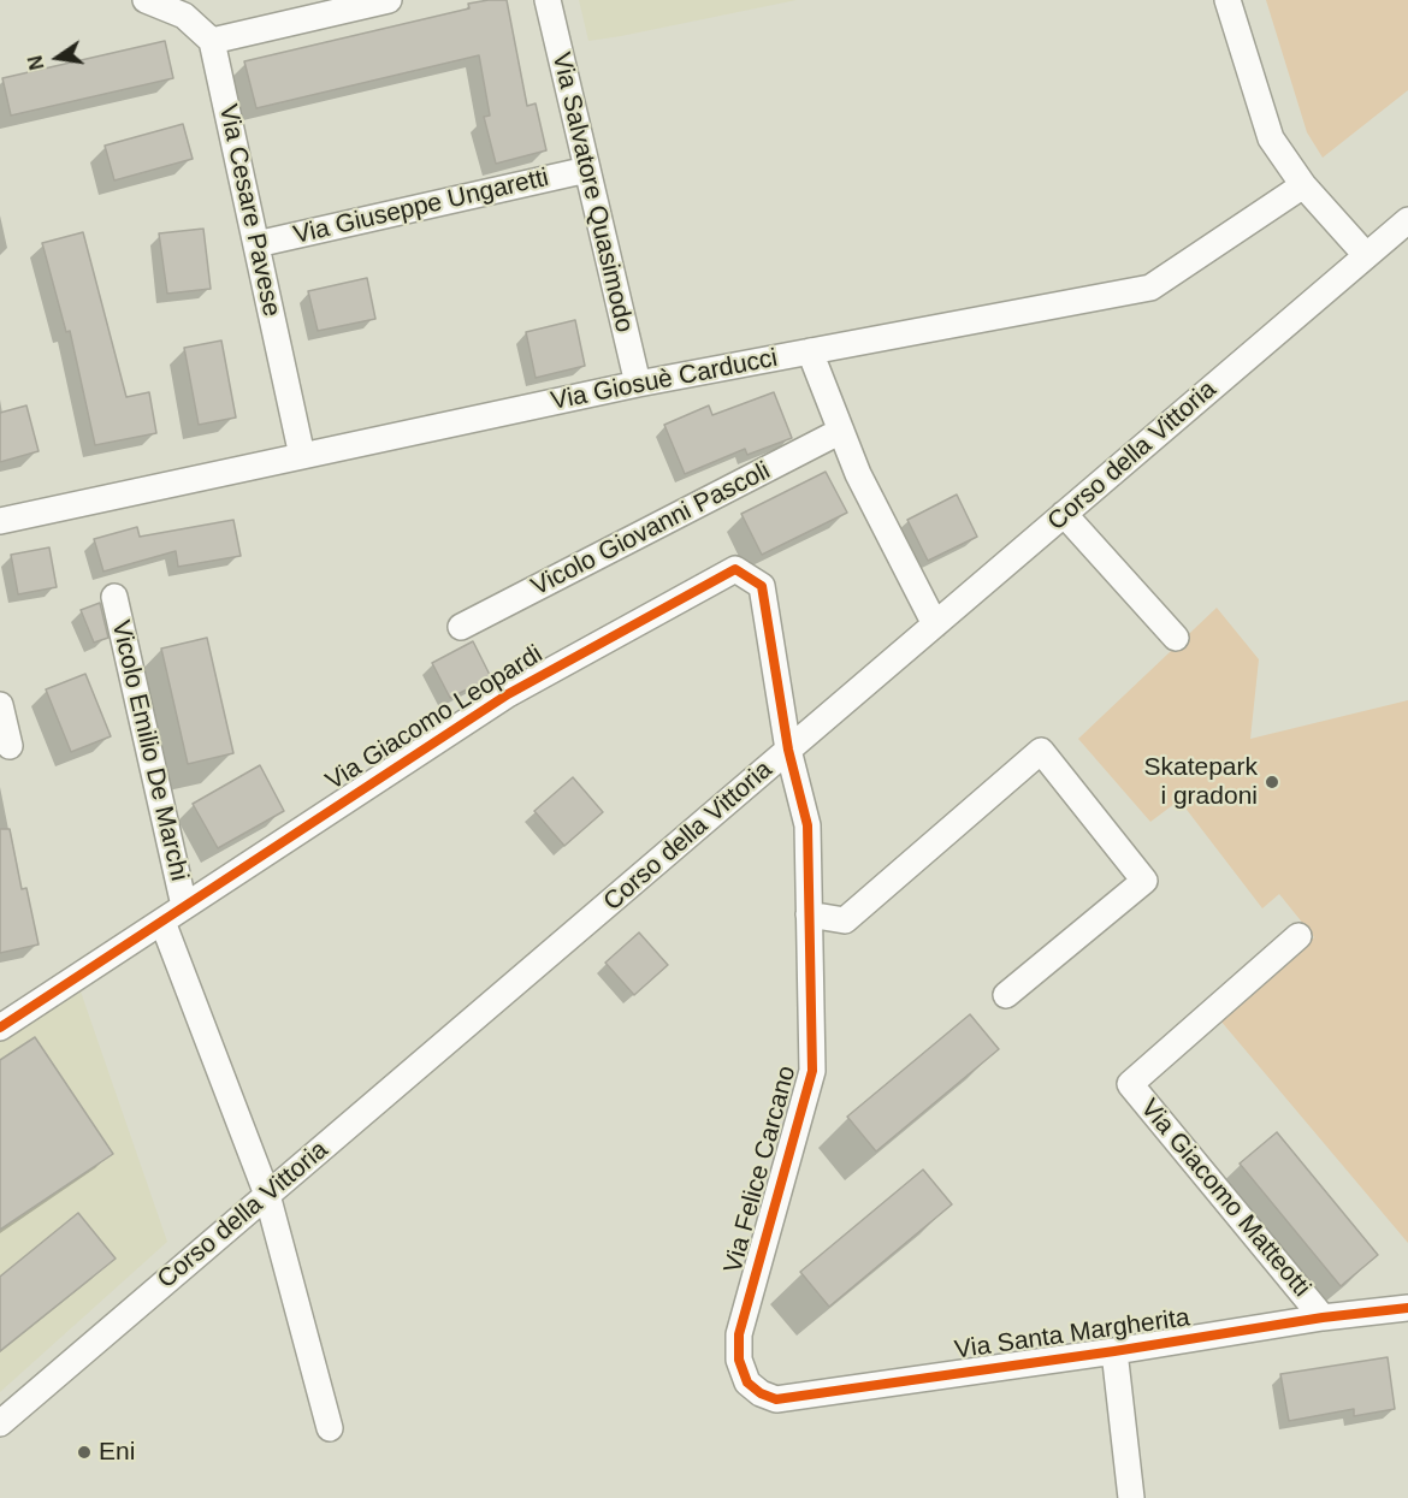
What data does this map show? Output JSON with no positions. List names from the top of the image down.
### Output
{
  "streets": {
    "street": [
      "Via Salvatore Quasimodo",
      "Via Giuseppe Ungaretti",
      "Via Cesare Pavese",
      "Via Giosuè Carducci",
      "Corso della Vittoria",
      "Vicolo Giovanni Pascoli",
      "Via Giacomo Leopardi",
      "Vicolo Emilio De Marchi",
      "Via Felice Carcano",
      "Via Giacomo Matteotti",
      "Via Santa Margherita"
    ]
  },
  "crossings": [
    ["Via Salvatore Quasimodo", "Via Giuseppe Ungaretti"],
    ["Via Salvatore Quasimodo", "Via Giosuè Carducci"],
    ["Via Giuseppe Ungaretti", "Via Cesare Pavese"],
    ["Via Cesare Pavese", "Via Giosuè Carducci"],
    ["Corso della Vittoria", "Via Giacomo Leopardi"],
    ["Corso della Vittoria", "Via Felice Carcano"],
    ["Via Giacomo Leopardi", "Vicolo Emilio De Marchi"],
    ["Via Giacomo Leopardi", "Via Felice Carcano"],
    ["Via Felice Carcano", "Via Santa Margherita"],
    ["Via Giacomo Matteotti", "Via Santa Margherita"]
  ],
  "places": ["Skatepark i gradoni", "Eni"],
  "north": "left"
}
